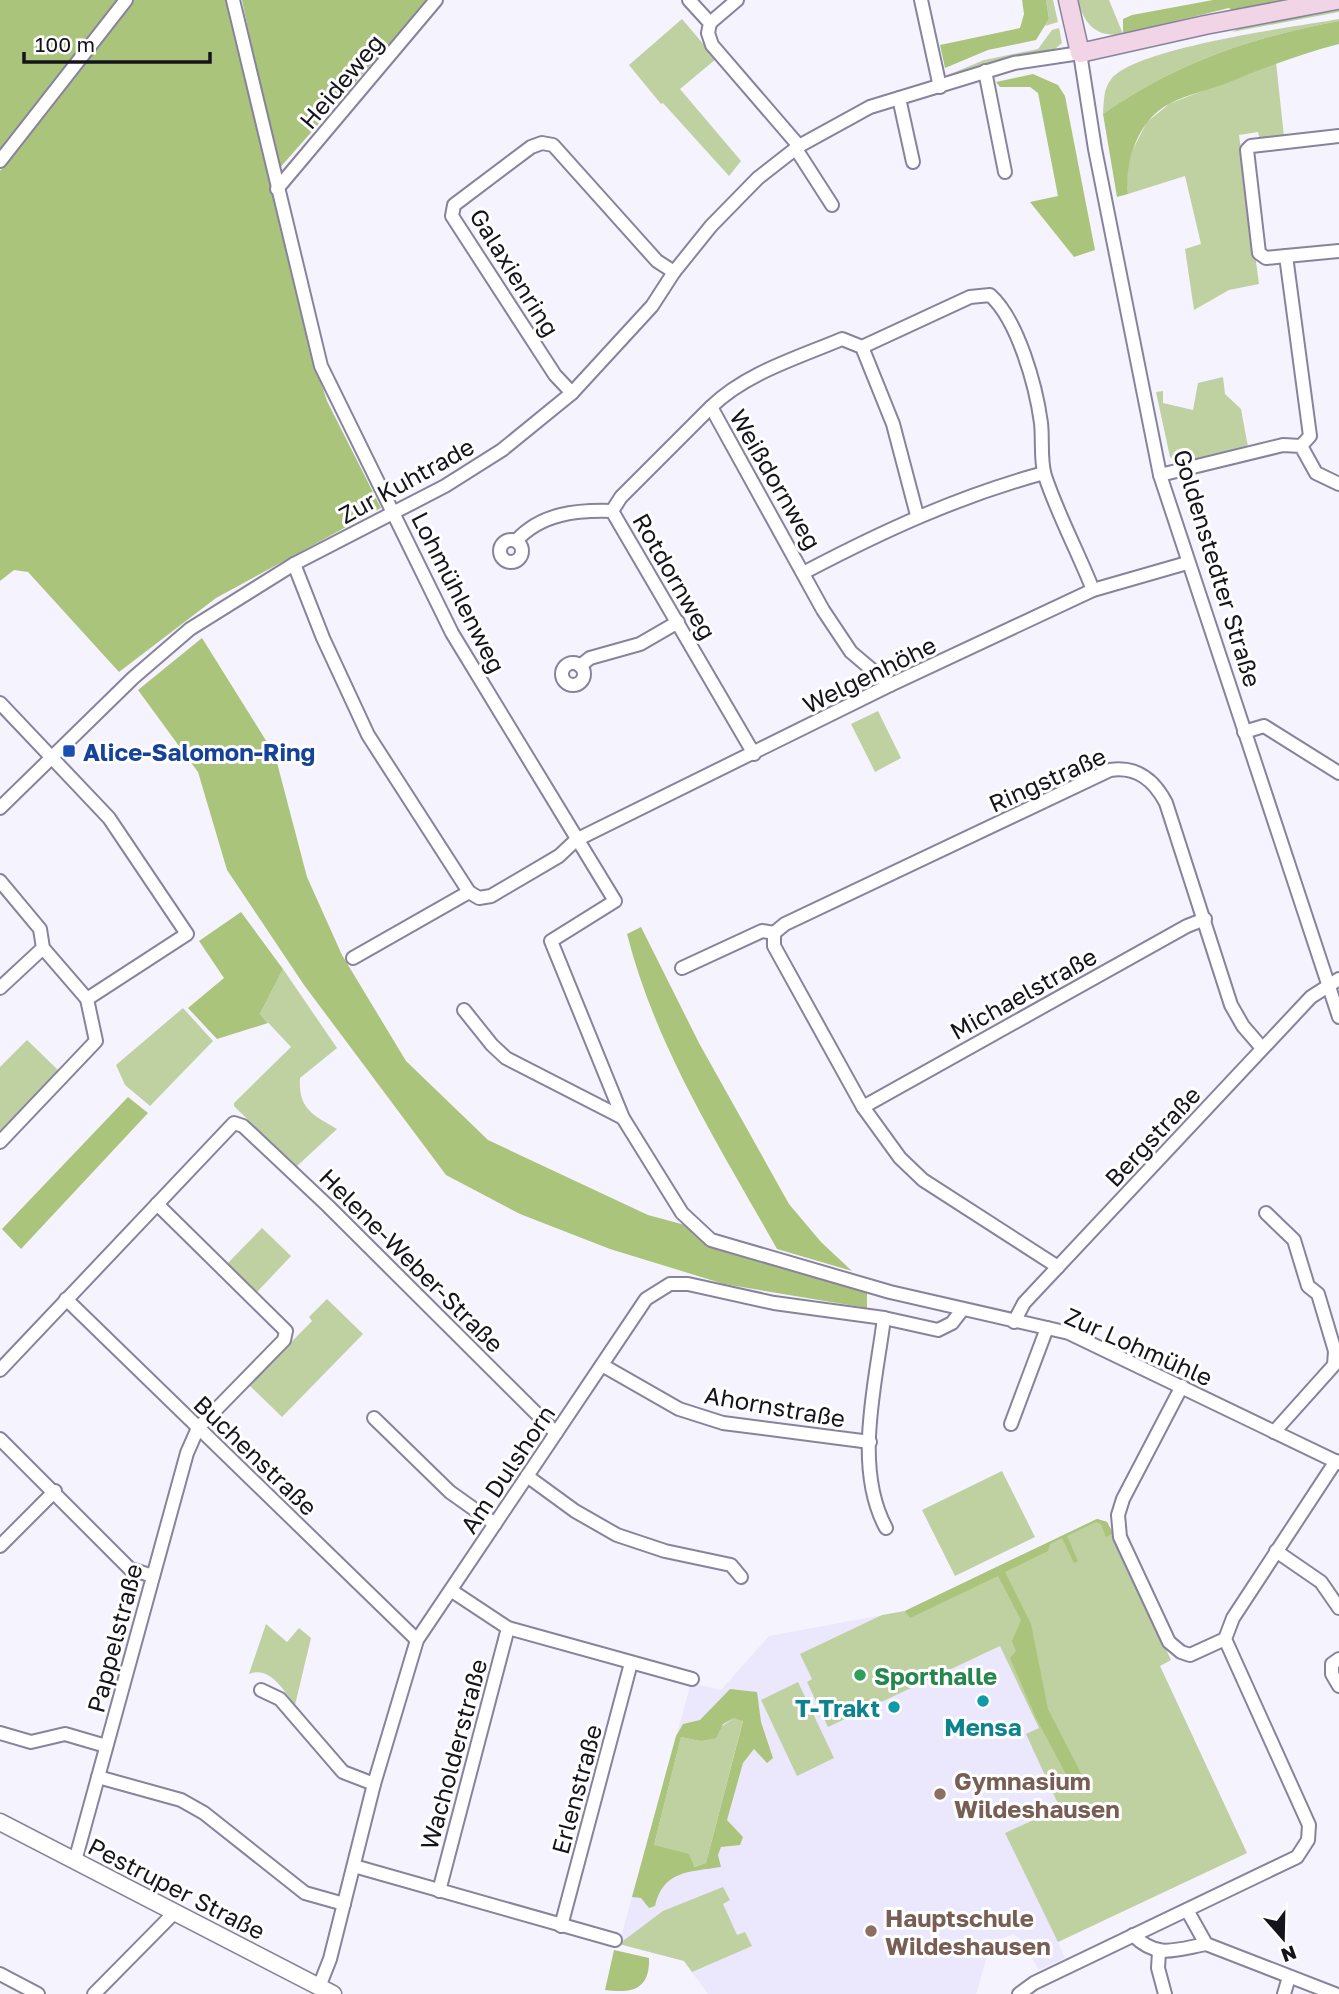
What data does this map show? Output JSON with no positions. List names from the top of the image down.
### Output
{
  "streets": {
    "main road": ["Goldenstedter Straße"],
    "street": [
      "Heideweg",
      "Galaxienring",
      "Weißdornweg",
      "Zur Kuhtrade",
      "Rotdornweg",
      "Lohmühlenweg",
      "Welgenhöhe",
      "Ringstraße",
      "Michaelstraße",
      "Bergstraße",
      "Helene-Weber-Straße",
      "Zur Lohmühle",
      "Ahornstraße",
      "Buchenstraße",
      "Am Dulshorn",
      "Pappelstraße",
      "Wacholderstraße",
      "Erlenstraße",
      "Pestruper Straße"
    ]
  },
  "crossings": [
    ["Heideweg", "Lohmühlenweg"],
    ["Galaxienring", "Zur Kuhtrade"],
    ["Weißdornweg", "Rotdornweg"],
    ["Weißdornweg", "Welgenhöhe"],
    ["Zur Kuhtrade", "Goldenstedter Straße"],
    ["Zur Kuhtrade", "Lohmühlenweg"],
    ["Goldenstedter Straße", "Welgenhöhe"],
    ["Goldenstedter Straße", "Bergstraße"],
    ["Rotdornweg", "Welgenhöhe"],
    ["Lohmühlenweg", "Welgenhöhe"],
    ["Lohmühlenweg", "Zur Lohmühle"],
    ["Ringstraße", "Michaelstraße"],
    ["Ringstraße", "Bergstraße"],
    ["Bergstraße", "Zur Lohmühle"],
    ["Helene-Weber-Straße", "Am Dulshorn"],
    ["Zur Lohmühle", "Am Dulshorn"],
    ["Ahornstraße", "Am Dulshorn"],
    ["Buchenstraße", "Am Dulshorn"],
    ["Buchenstraße", "Pappelstraße"],
    ["Am Dulshorn", "Pestruper Straße"],
    ["Pappelstraße", "Pestruper Straße"]
  ],
  "places": {
    "transit": ["Alice-Salomon-Ring"],
    "other": [
      "Sporthalle",
      "Mensa",
      "T-Trakt",
      "Gymnasium Wildeshausen",
      "Hauptschule Wildeshausen"
    ]
  },
  "scale_bar": "100 m",
  "north": "bottom"
}
